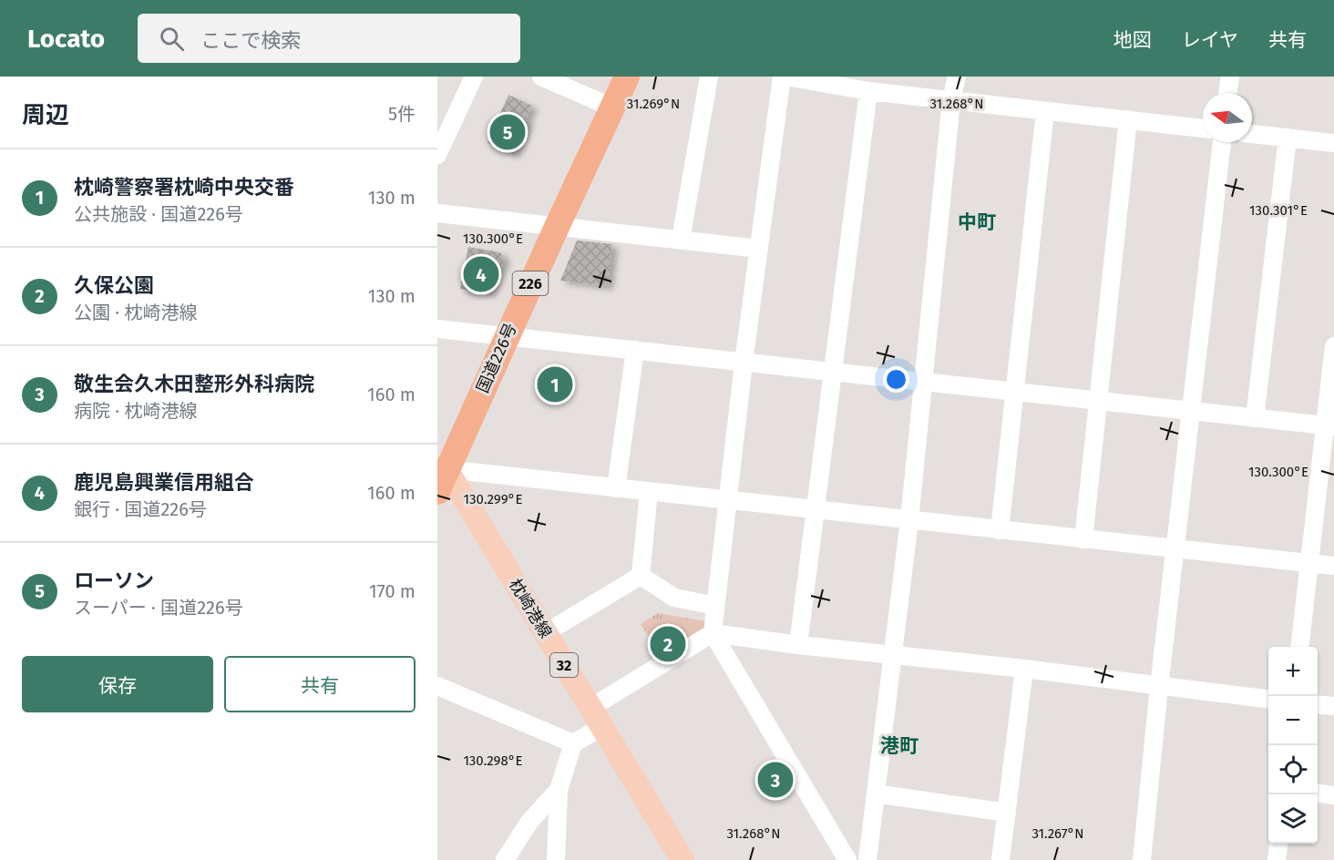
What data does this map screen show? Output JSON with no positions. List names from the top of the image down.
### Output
{
  "streets": {
    "highway": ["226", "国道226号"],
    "main road": ["枕崎港線", "32"]
  },
  "crossings": [
    ["国道226号", "枕崎港線"]
  ],
  "districts": ["中町", "港町"],
  "north": "left",
  "page": {
    "header": "Locato",
    "search": "ここで検索",
    "nav": ["地図", "レイヤ", "共有"],
    "heading": ["周辺", "5件"],
    "pins": [
      "5",
      "4",
      "1",
      "2",
      "3"
    ],
    "list": [
      {
        "mark": "1",
        "name": "枕崎警察署枕崎中央交番",
        "note": "公共施設 · 国道226号",
        "value": "130 m"
      },
      {
        "mark": "2",
        "name": "久保公園",
        "note": "公園 · 枕崎港線",
        "value": "130 m"
      },
      {
        "mark": "3",
        "name": "敬生会久木田整形外科病院",
        "note": "病院 · 枕崎港線",
        "value": "160 m"
      },
      {
        "mark": "4",
        "name": "鹿児島興業信用組合",
        "note": "銀行 · 国道226号",
        "value": "160 m"
      },
      {
        "mark": "5",
        "name": "ローソン",
        "note": "スーパー · 国道226号",
        "value": "170 m"
      }
    ],
    "buttons": ["保存", "共有"],
    "map_buttons": ["+", "−"]
  },
  "coordinates": [
    "31.269°N",
    "31.268°N",
    "130.301°E",
    "130.300°E",
    "130.299°E",
    "130.298°E",
    "31.267°N"
  ]
}
